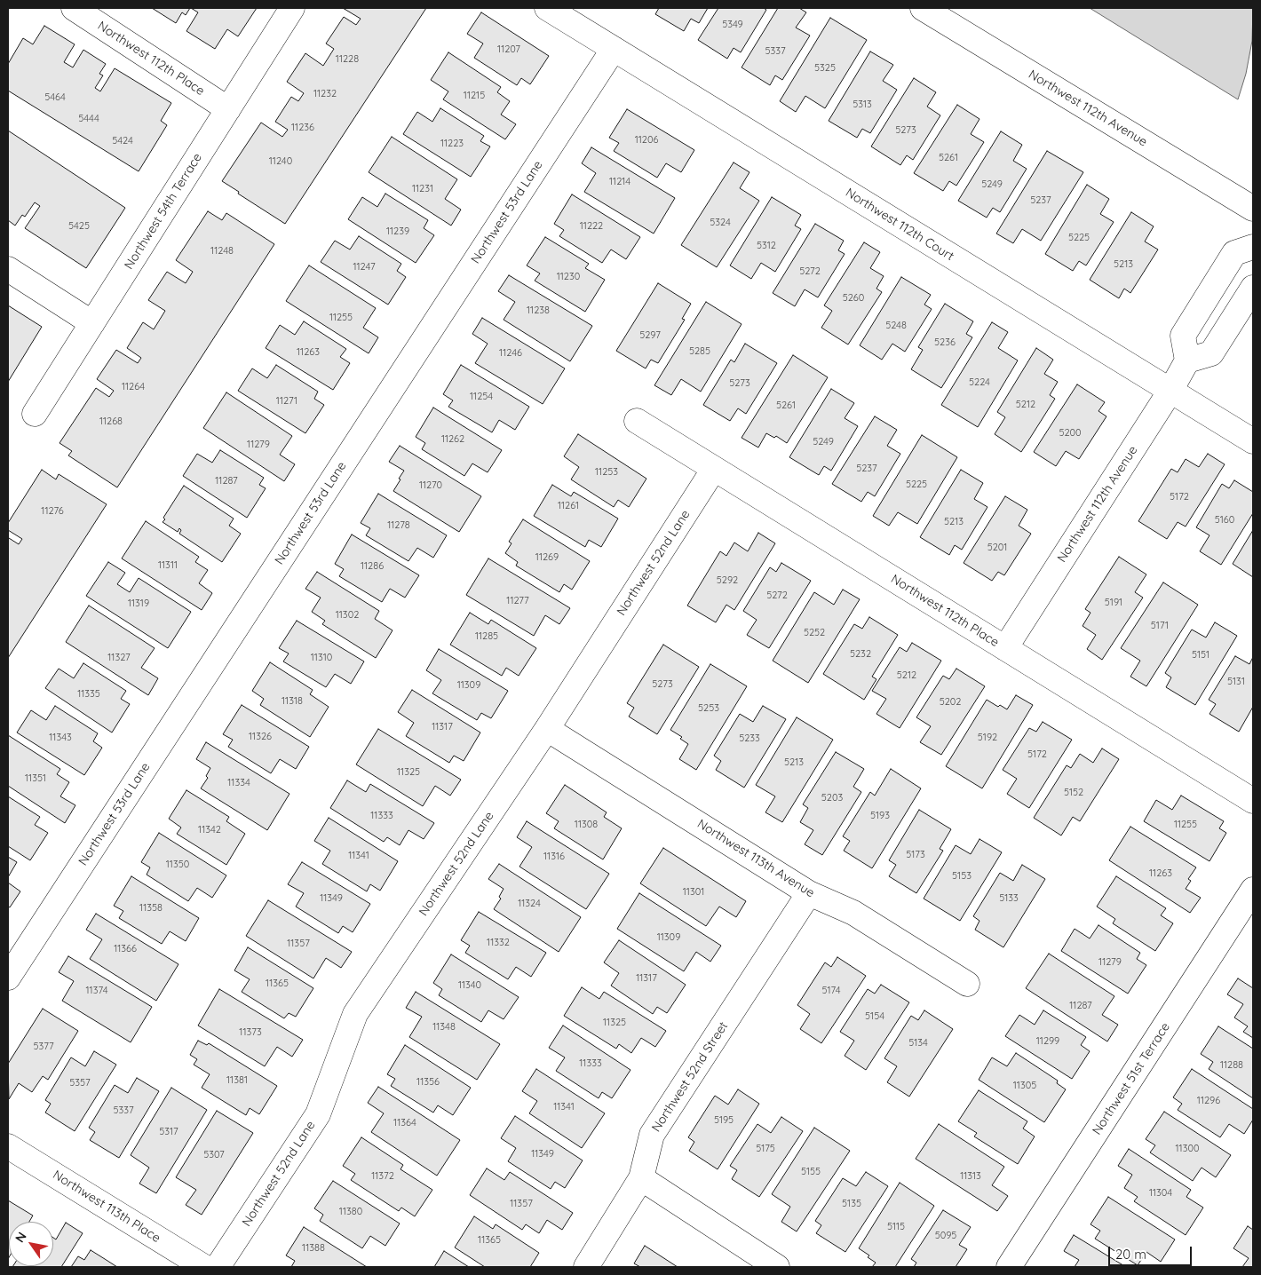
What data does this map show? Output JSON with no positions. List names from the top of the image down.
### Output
{
  "streets": {
    "street": [
      "Northwest 112th Place",
      "Northwest 112th Avenue",
      "Northwest 54th Terrace",
      "Northwest 53rd Lane",
      "Northwest 112th Court",
      "Northwest 52nd Lane",
      "Northwest 113th Avenue",
      "Northwest 52nd Street",
      "Northwest 51st Terrace",
      "Northwest 113th Place"
    ]
  },
  "crossings": [
    ["Northwest 112th Place", "Northwest 112th Avenue"],
    ["Northwest 112th Place", "Northwest 54th Terrace"],
    ["Northwest 112th Place", "Northwest 52nd Lane"],
    ["Northwest 112th Avenue", "Northwest 112th Court"],
    ["Northwest 53rd Lane", "Northwest 112th Court"],
    ["Northwest 52nd Lane", "Northwest 113th Avenue"],
    ["Northwest 113th Avenue", "Northwest 52nd Street"]
  ],
  "house_numbers": [
    "5349",
    "11207",
    "5337",
    "11228",
    "5325",
    "11232",
    "11215",
    "5464",
    "5313",
    "5444",
    "11236",
    "5273",
    "11206",
    "5424",
    "11223",
    "5261",
    "11240",
    "11214",
    "5249",
    "11231",
    "5237",
    "5324",
    "5425",
    "11222",
    "11239",
    "5225",
    "5312",
    "11248",
    "5213",
    "11247",
    "5272",
    "11230",
    "5260",
    "11238",
    "11255",
    "5248",
    "5297",
    "5236",
    "5285",
    "11263",
    "11246",
    "5224",
    "5273",
    "11264",
    "11254",
    "11271",
    "5212",
    "5261",
    "11268",
    "5200",
    "11262",
    "5249",
    "11279",
    "5237",
    "11253",
    "11287",
    "5225",
    "11270",
    "5172",
    "11261",
    "11276",
    "5160",
    "5213",
    "11278",
    "5201",
    "11269",
    "11311",
    "11286",
    "5292",
    "5272",
    "11277",
    "5191",
    "11319",
    "11302",
    "5171",
    "5252",
    "11285",
    "5232",
    "5151",
    "11327",
    "11310",
    "5212",
    "5131",
    "5273",
    "11309",
    "11335",
    "11318",
    "5202",
    "5253",
    "11317",
    "11326",
    "11343",
    "5192",
    "5233",
    "5172",
    "5213",
    "11325",
    "11351",
    "11334",
    "5152",
    "5203",
    "11333",
    "5193",
    "11308",
    "11255",
    "11342",
    "5173",
    "11341",
    "11316",
    "11350",
    "11263",
    "5153",
    "11301",
    "11349",
    "5133",
    "11324",
    "11358",
    "11309",
    "11332",
    "11357",
    "11366",
    "11279",
    "11317",
    "11365",
    "11340",
    "11374",
    "5174",
    "11287",
    "5154",
    "11325",
    "11348",
    "11373",
    "11299",
    "5134",
    "5377",
    "11333",
    "11288",
    "11381",
    "11356",
    "5357",
    "11305",
    "11296",
    "11341",
    "5337",
    "5195",
    "11364",
    "5317",
    "5175",
    "11300",
    "11349",
    "5307",
    "5155",
    "11372",
    "11313",
    "11304",
    "11357",
    "5135",
    "11380",
    "5115",
    "5095",
    "11365",
    "11388"
  ],
  "scale_bar": "20 m",
  "north": "top left"
}
